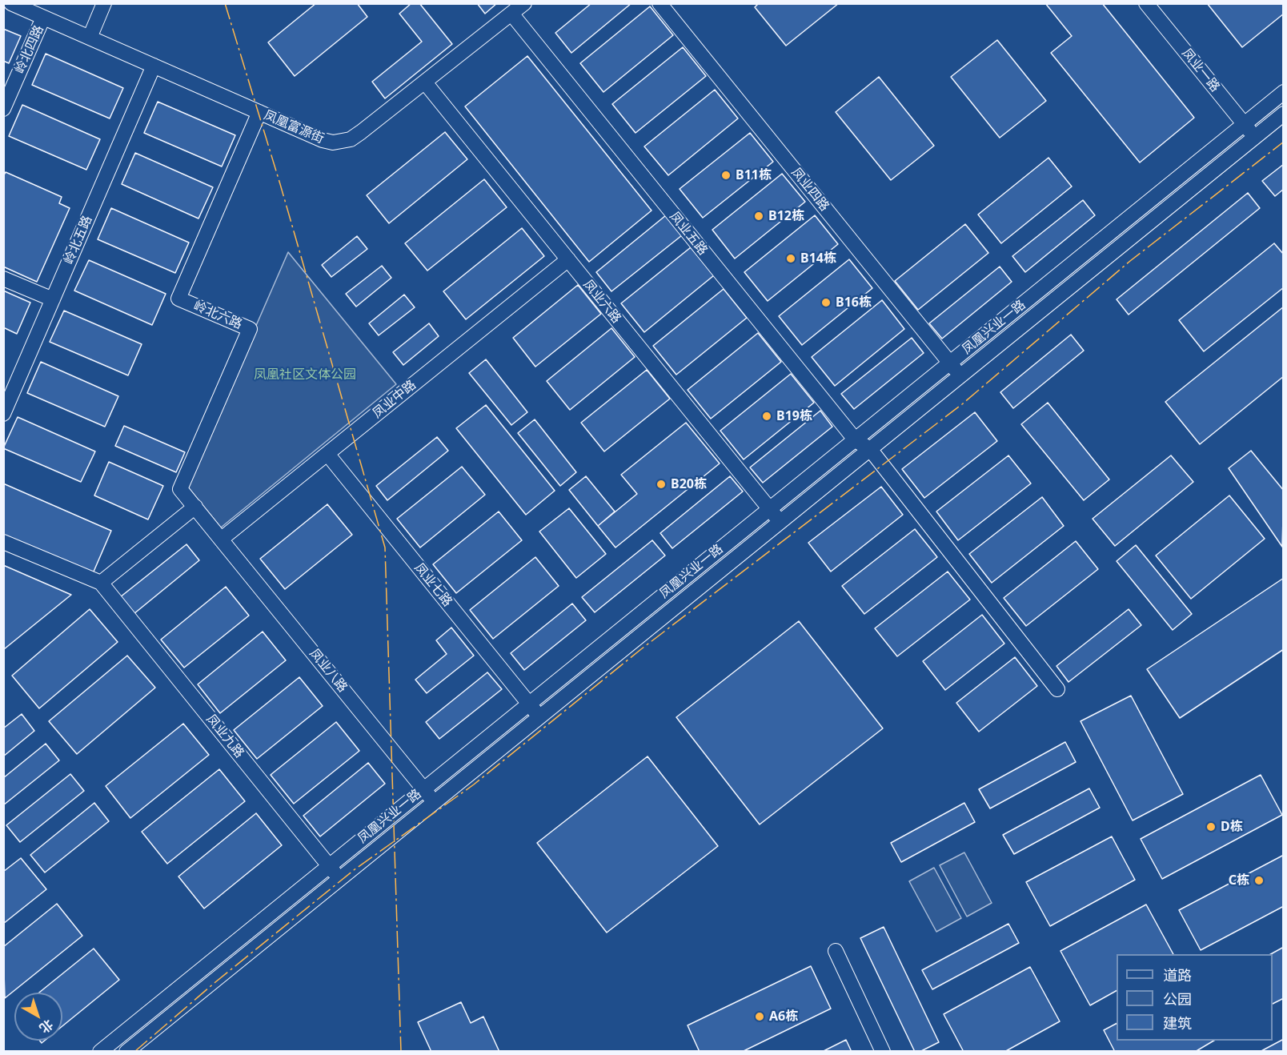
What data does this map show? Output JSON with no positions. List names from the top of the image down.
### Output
{
  "streets": {
    "street": [
      "岭北四路",
      "凤业一路",
      "凤凰富源街",
      "凤业四路",
      "凤业五路",
      "岭北五路",
      "凤业六路",
      "岭北六路",
      "凤凰兴业一路",
      "凤业中路",
      "凤业七路",
      "凤业八路",
      "凤业九路"
    ]
  },
  "crossings": [
    ["岭北四路", "凤凰富源街"],
    ["凤业一路", "凤凰兴业一路"],
    ["凤凰富源街", "凤业五路"],
    ["凤凰富源街", "岭北五路"],
    ["凤凰富源街", "凤业六路"],
    ["凤凰富源街", "岭北六路"],
    ["凤业四路", "凤凰兴业一路"],
    ["凤业五路", "凤凰兴业一路"],
    ["凤业六路", "凤凰兴业一路"],
    ["凤业六路", "凤业中路"],
    ["岭北六路", "凤业中路"],
    ["岭北六路", "凤业八路"],
    ["凤凰兴业一路", "凤业七路"],
    ["凤凰兴业一路", "凤业八路"],
    ["凤凰兴业一路", "凤业九路"],
    ["凤业中路", "凤业七路"],
    ["凤业中路", "凤业八路"]
  ],
  "parks": ["凤凰社区文体公园"],
  "places": [
    "B11栋",
    "B12栋",
    "B14栋",
    "B16栋",
    "B19栋",
    "B20栋",
    "D栋",
    "C栋",
    "A6栋"
  ],
  "legend": ["道路", "公园", "建筑"],
  "north": "bottom right"
}
